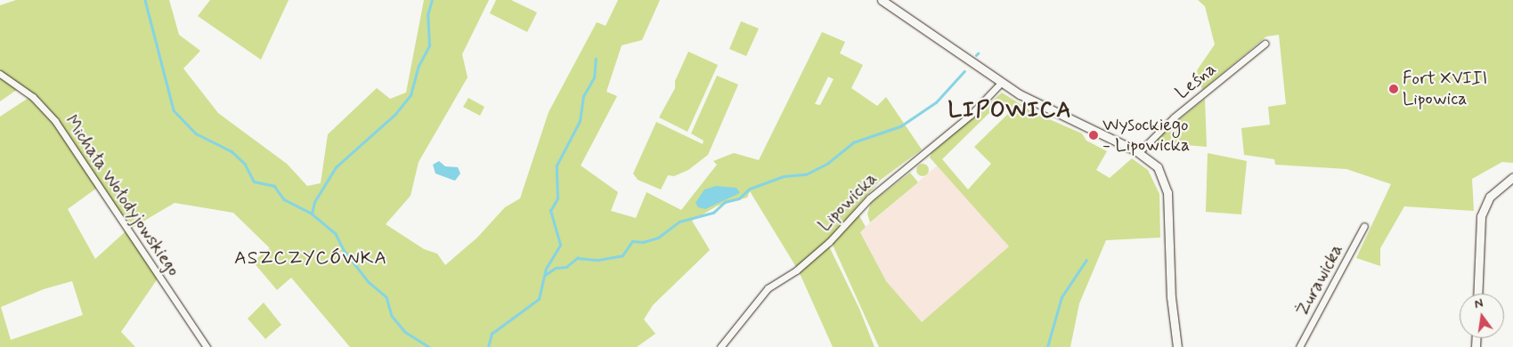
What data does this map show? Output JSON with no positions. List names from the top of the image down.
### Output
{
  "streets": {
    "street": [
      "Leśna",
      "Michała Wołodyjowskiego",
      "Lipowicka",
      "Żurawicka"
    ]
  },
  "districts": ["LIPOWICA", "ASZCZYCÓWKA"],
  "places": ["Fort XVIII Lipowica", "Wysockiego - Lipowicka"],
  "north": "top"
}
